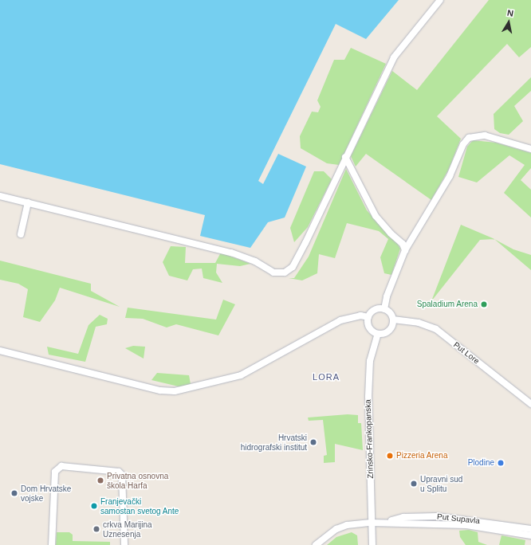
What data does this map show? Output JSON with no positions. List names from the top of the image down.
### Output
{
  "streets": {
    "street": ["Put Lore", "Zrinsko-Frankopanska", "Put Supavla"]
  },
  "crossings": [
    ["Put Lore", "Zrinsko-Frankopanska"],
    ["Zrinsko-Frankopanska", "Put Supavla"]
  ],
  "districts": ["LORA"],
  "places": [
    "Spaladium Arena",
    "Hrvatski hidrografski institut",
    "Pizzeria Arena",
    "Plodine",
    "Privatna osnovna škola Harfa",
    "Upravni sud u Splitu",
    "Dom Hrvatske vojske",
    "Franjevački samostan svetog Ante",
    "crkva Marijina Uznesenja"
  ],
  "north": "top"
}
